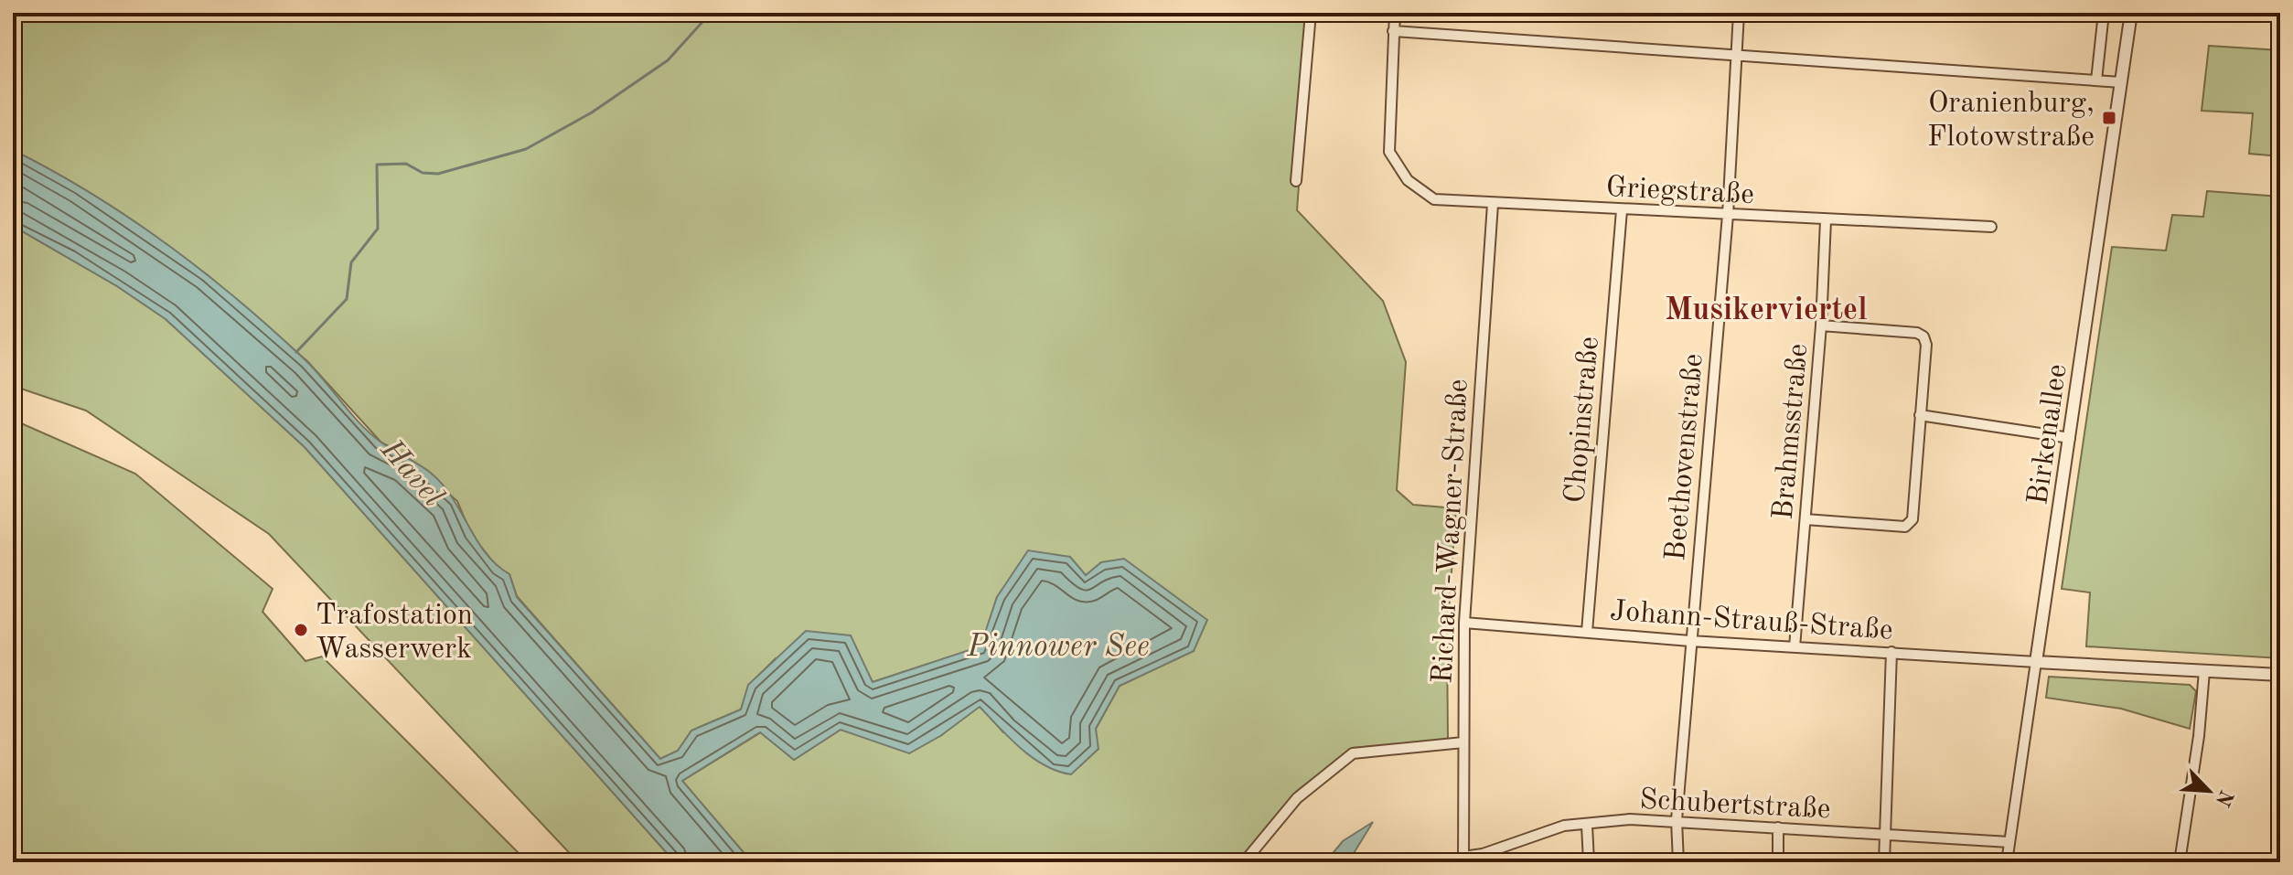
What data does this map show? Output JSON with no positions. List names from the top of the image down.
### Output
{
  "streets": {
    "street": [
      "Griegstraße",
      "Chopinstraße",
      "Brahmsstraße",
      "Birkenallee",
      "Beethovenstraße",
      "Richard-Wagner-Straße",
      "Johann-Strauß-Straße",
      "Schubertstraße"
    ]
  },
  "crossings": [
    ["Griegstraße", "Chopinstraße"],
    ["Griegstraße", "Brahmsstraße"],
    ["Griegstraße", "Beethovenstraße"],
    ["Griegstraße", "Richard-Wagner-Straße"],
    ["Chopinstraße", "Johann-Strauß-Straße"],
    ["Brahmsstraße", "Johann-Strauß-Straße"],
    ["Birkenallee", "Johann-Strauß-Straße"],
    ["Birkenallee", "Schubertstraße"],
    ["Beethovenstraße", "Johann-Strauß-Straße"],
    ["Beethovenstraße", "Schubertstraße"],
    ["Richard-Wagner-Straße", "Johann-Strauß-Straße"],
    ["Richard-Wagner-Straße", "Schubertstraße"]
  ],
  "districts": ["Musikerviertel"],
  "water": ["Havel", "Pinnower See"],
  "places": {
    "transit": ["Oranienburg, Flotowstraße"],
    "other": ["Trafostation Wasserwerk"]
  },
  "north": "bottom right"
}
